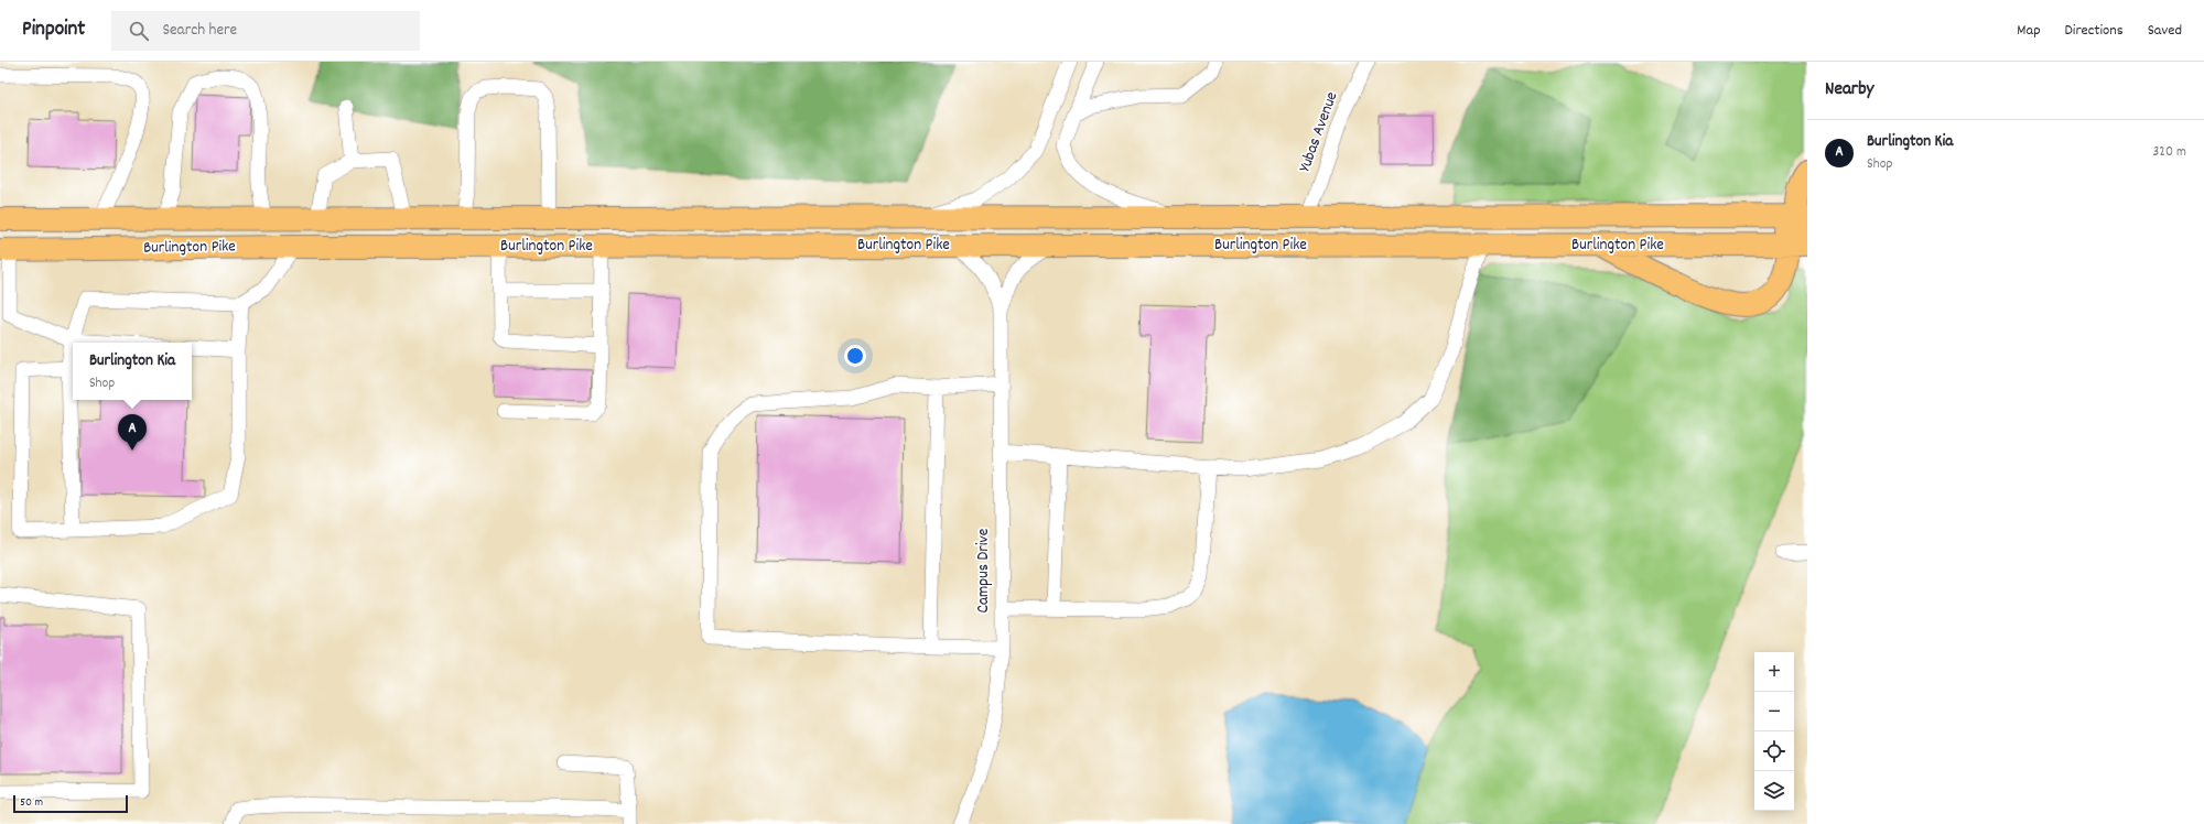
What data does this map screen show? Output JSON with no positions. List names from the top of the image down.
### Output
{
  "streets": {
    "highway": ["Burlington Pike"],
    "street": ["Yubas Avenue", "Campus Drive"]
  },
  "crossings": [
    ["Yubas Avenue", "Burlington Pike"],
    ["Burlington Pike", "Campus Drive"]
  ],
  "scale_bar": "50 m",
  "page": {
    "header": "Pinpoint",
    "search": "Search here",
    "nav": ["Map", "Directions", "Saved"],
    "heading": "Nearby",
    "list": [
      {
        "mark": "A",
        "name": "Burlington Kia",
        "note": "Shop",
        "value": "320 m"
      }
    ],
    "popup": ["Burlington Kia", "Shop"],
    "pins": "A",
    "map_buttons": ["+", "−"],
    "scale": "50 m"
  }
}
